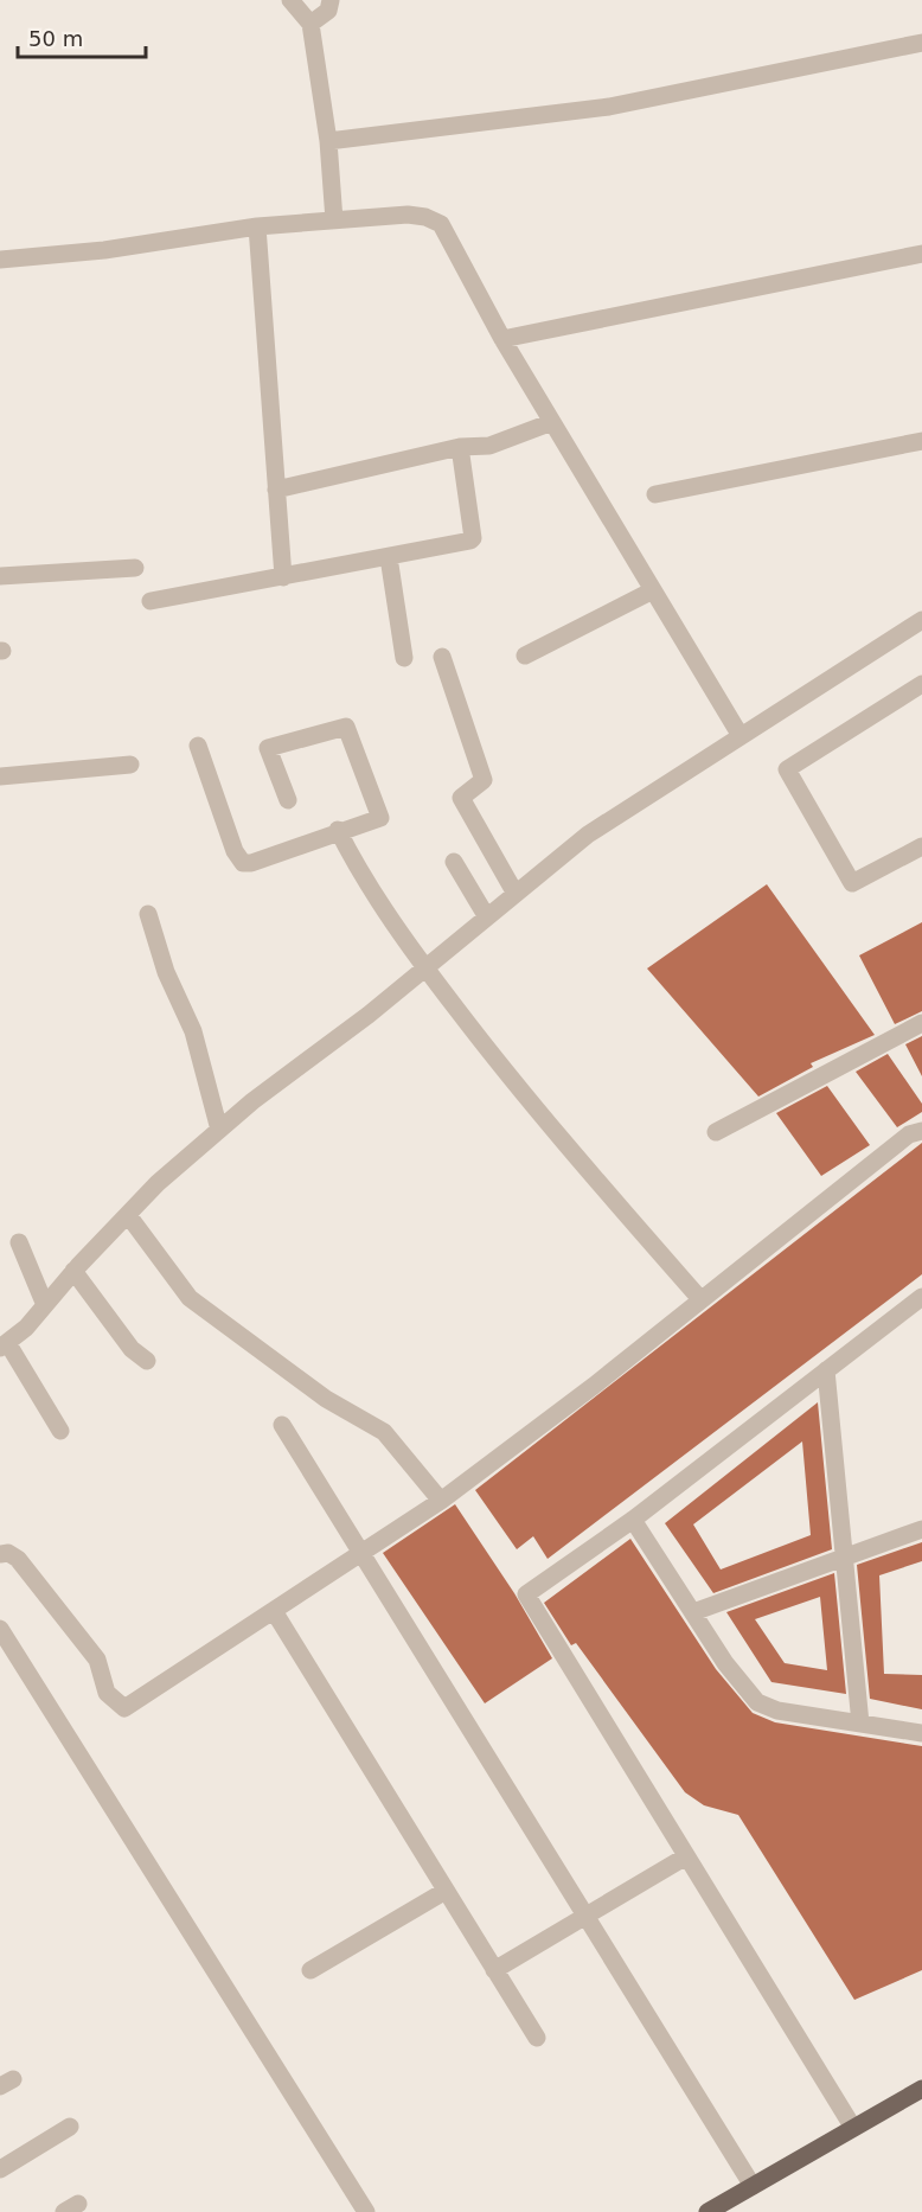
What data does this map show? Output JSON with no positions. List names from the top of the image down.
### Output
{
  "scale_bar": "50 m"
}
